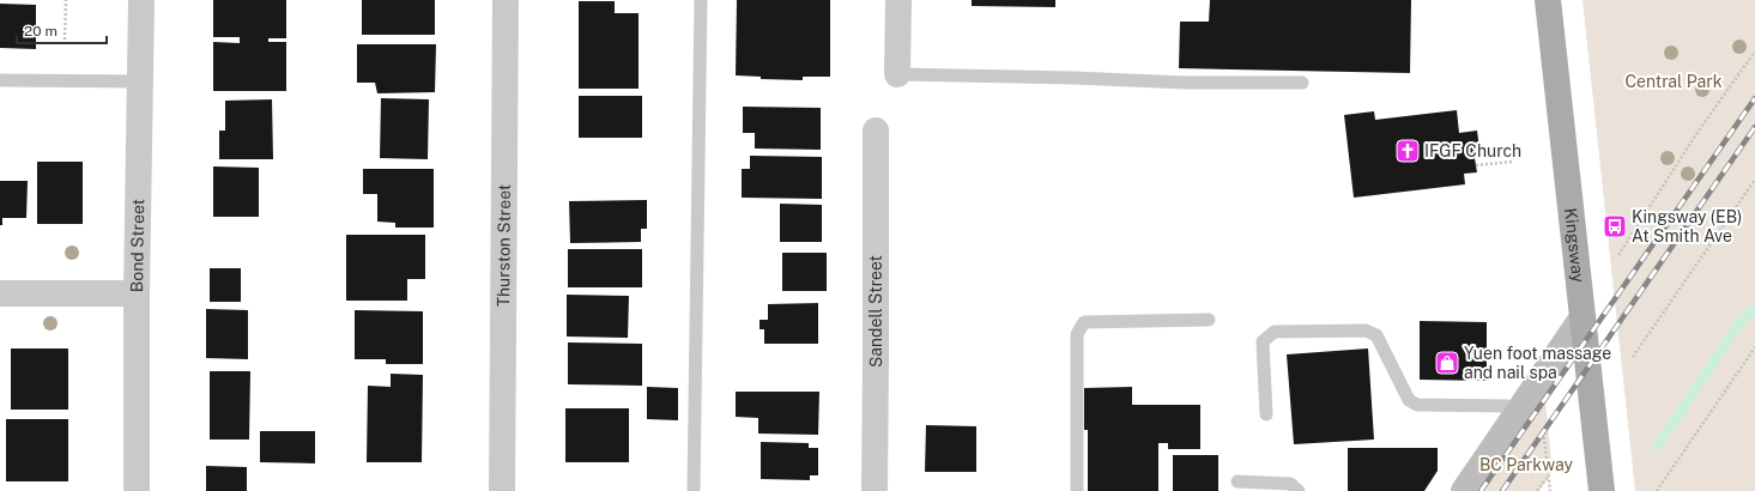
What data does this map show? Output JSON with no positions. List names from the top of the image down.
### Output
{
  "streets": {
    "main road": ["Kingsway"],
    "street": ["Bond Street", "Thurston Street", "Sandell Street"]
  },
  "parks": ["Central Park", "BC Parkway"],
  "places": {
    "church": ["IFGF Church"],
    "bus stop": ["Kingsway (EB) At Smith Ave"],
    "shop": ["Yuen foot massage and nail spa"]
  },
  "scale_bar": "20 m"
}
